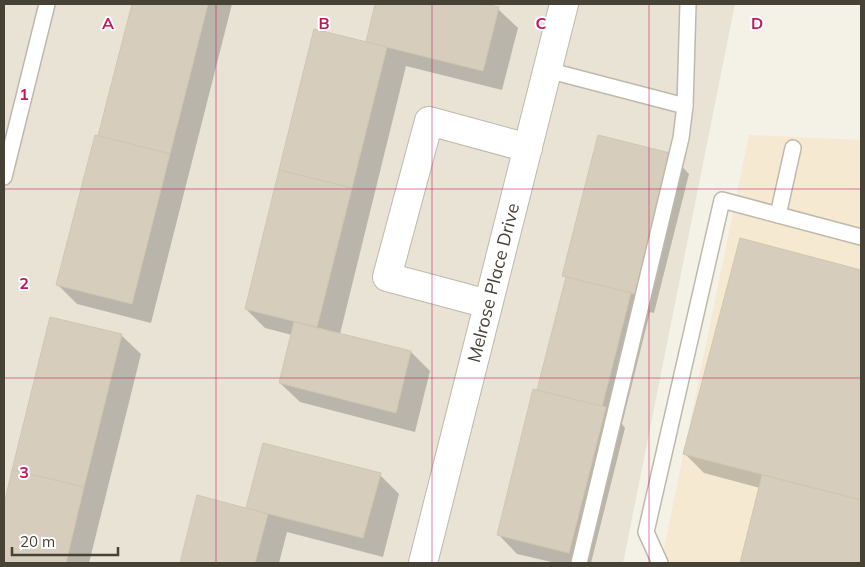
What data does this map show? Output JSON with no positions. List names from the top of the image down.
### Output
{
  "streets": {
    "street": ["Melrose Place Drive"]
  },
  "scale_bar": "20 m",
  "grid": {
    "columns": [
      "A",
      "B",
      "C",
      "D"
    ],
    "rows": ["1", "2", "3"]
  }
}
